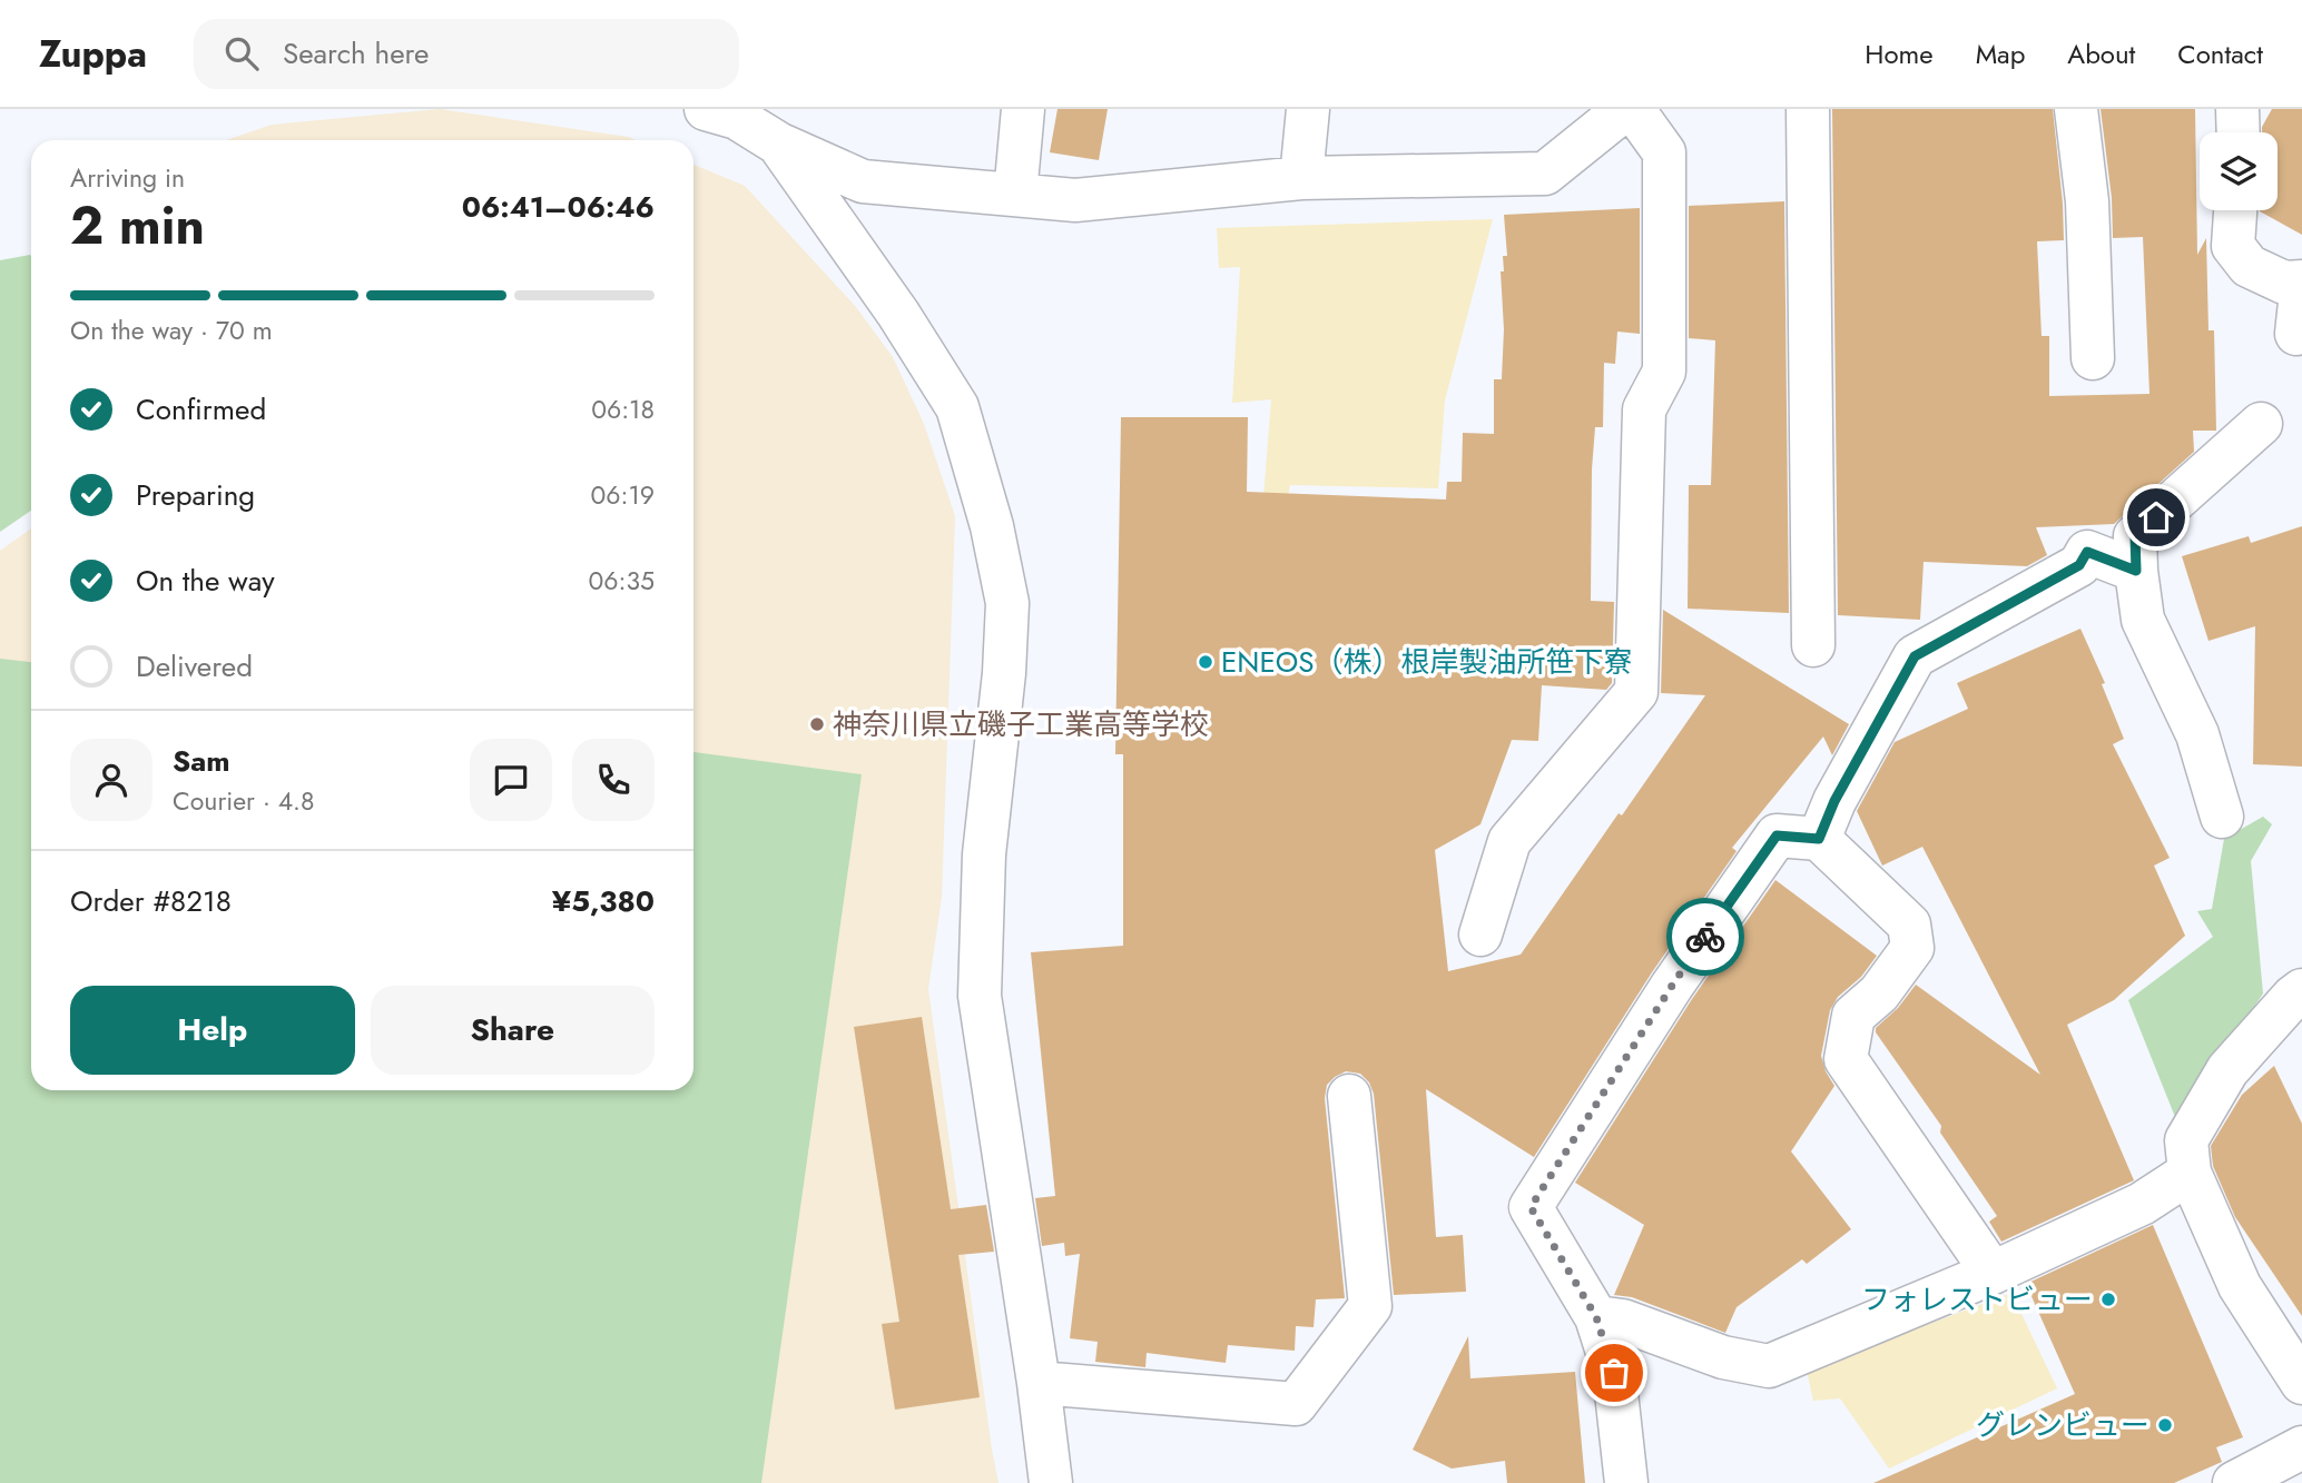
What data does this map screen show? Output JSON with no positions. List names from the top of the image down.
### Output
{
  "places": [
    "ENEOS（株）根岸製油所笹下寮",
    "神奈川県立磯子工業高等学校",
    "フォレストビュー",
    "グレンビュー"
  ],
  "page": {
    "header": "Zuppa",
    "search": "Search here",
    "nav": [
      "Home",
      "Map",
      "About",
      "Contact"
    ],
    "heading": ["2 min", "Arriving in", "06:41–06:46"],
    "panel": [
      "Sam",
      "Courier · 4.8",
      "Order #8218",
      "¥5,380"
    ],
    "bar": "On the way · 70 m",
    "list": [
      ["Confirmed", "06:18"],
      ["Preparing", "06:19"],
      ["On the way", "06:35"],
      "Delivered"
    ],
    "buttons": ["Help", "Share"]
  }
}
